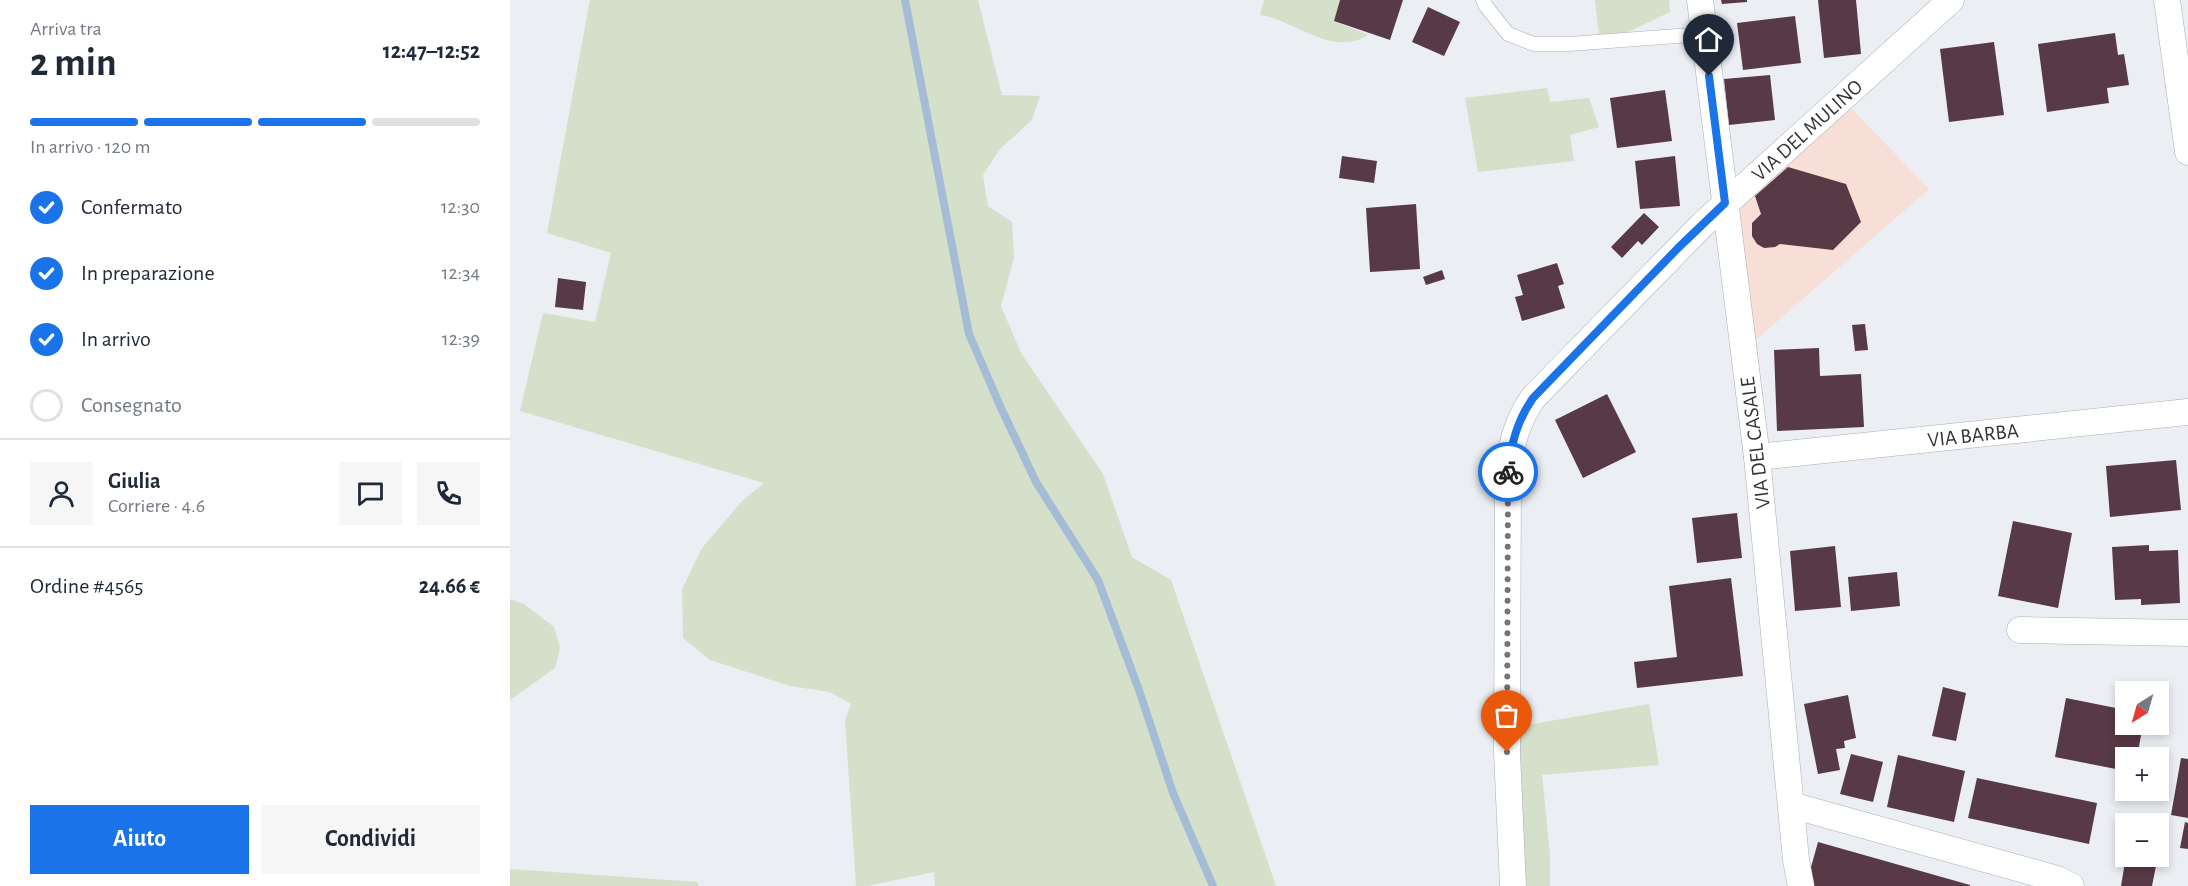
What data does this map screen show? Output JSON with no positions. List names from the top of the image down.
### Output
{
  "streets": {
    "street": ["VIA DEL MULINO", "VIA BARBA", "VIA DEL CASALE"]
  },
  "crossings": [
    ["VIA DEL MULINO", "VIA DEL CASALE"],
    ["VIA BARBA", "VIA DEL CASALE"]
  ],
  "north": "bottom left",
  "page": {
    "heading": ["2 min", "Arriva tra", "12:47–12:52"],
    "panel": [
      "Giulia",
      "Corriere · 4.6",
      "Ordine #4565",
      "24.66 €"
    ],
    "bar": "In arrivo · 120 m",
    "list": [
      ["Confermato", "12:30"],
      ["In preparazione", "12:34"],
      ["In arrivo", "12:39"],
      "Consegnato"
    ],
    "map_buttons": ["+", "−"],
    "buttons": ["Aiuto", "Condividi"]
  }
}
